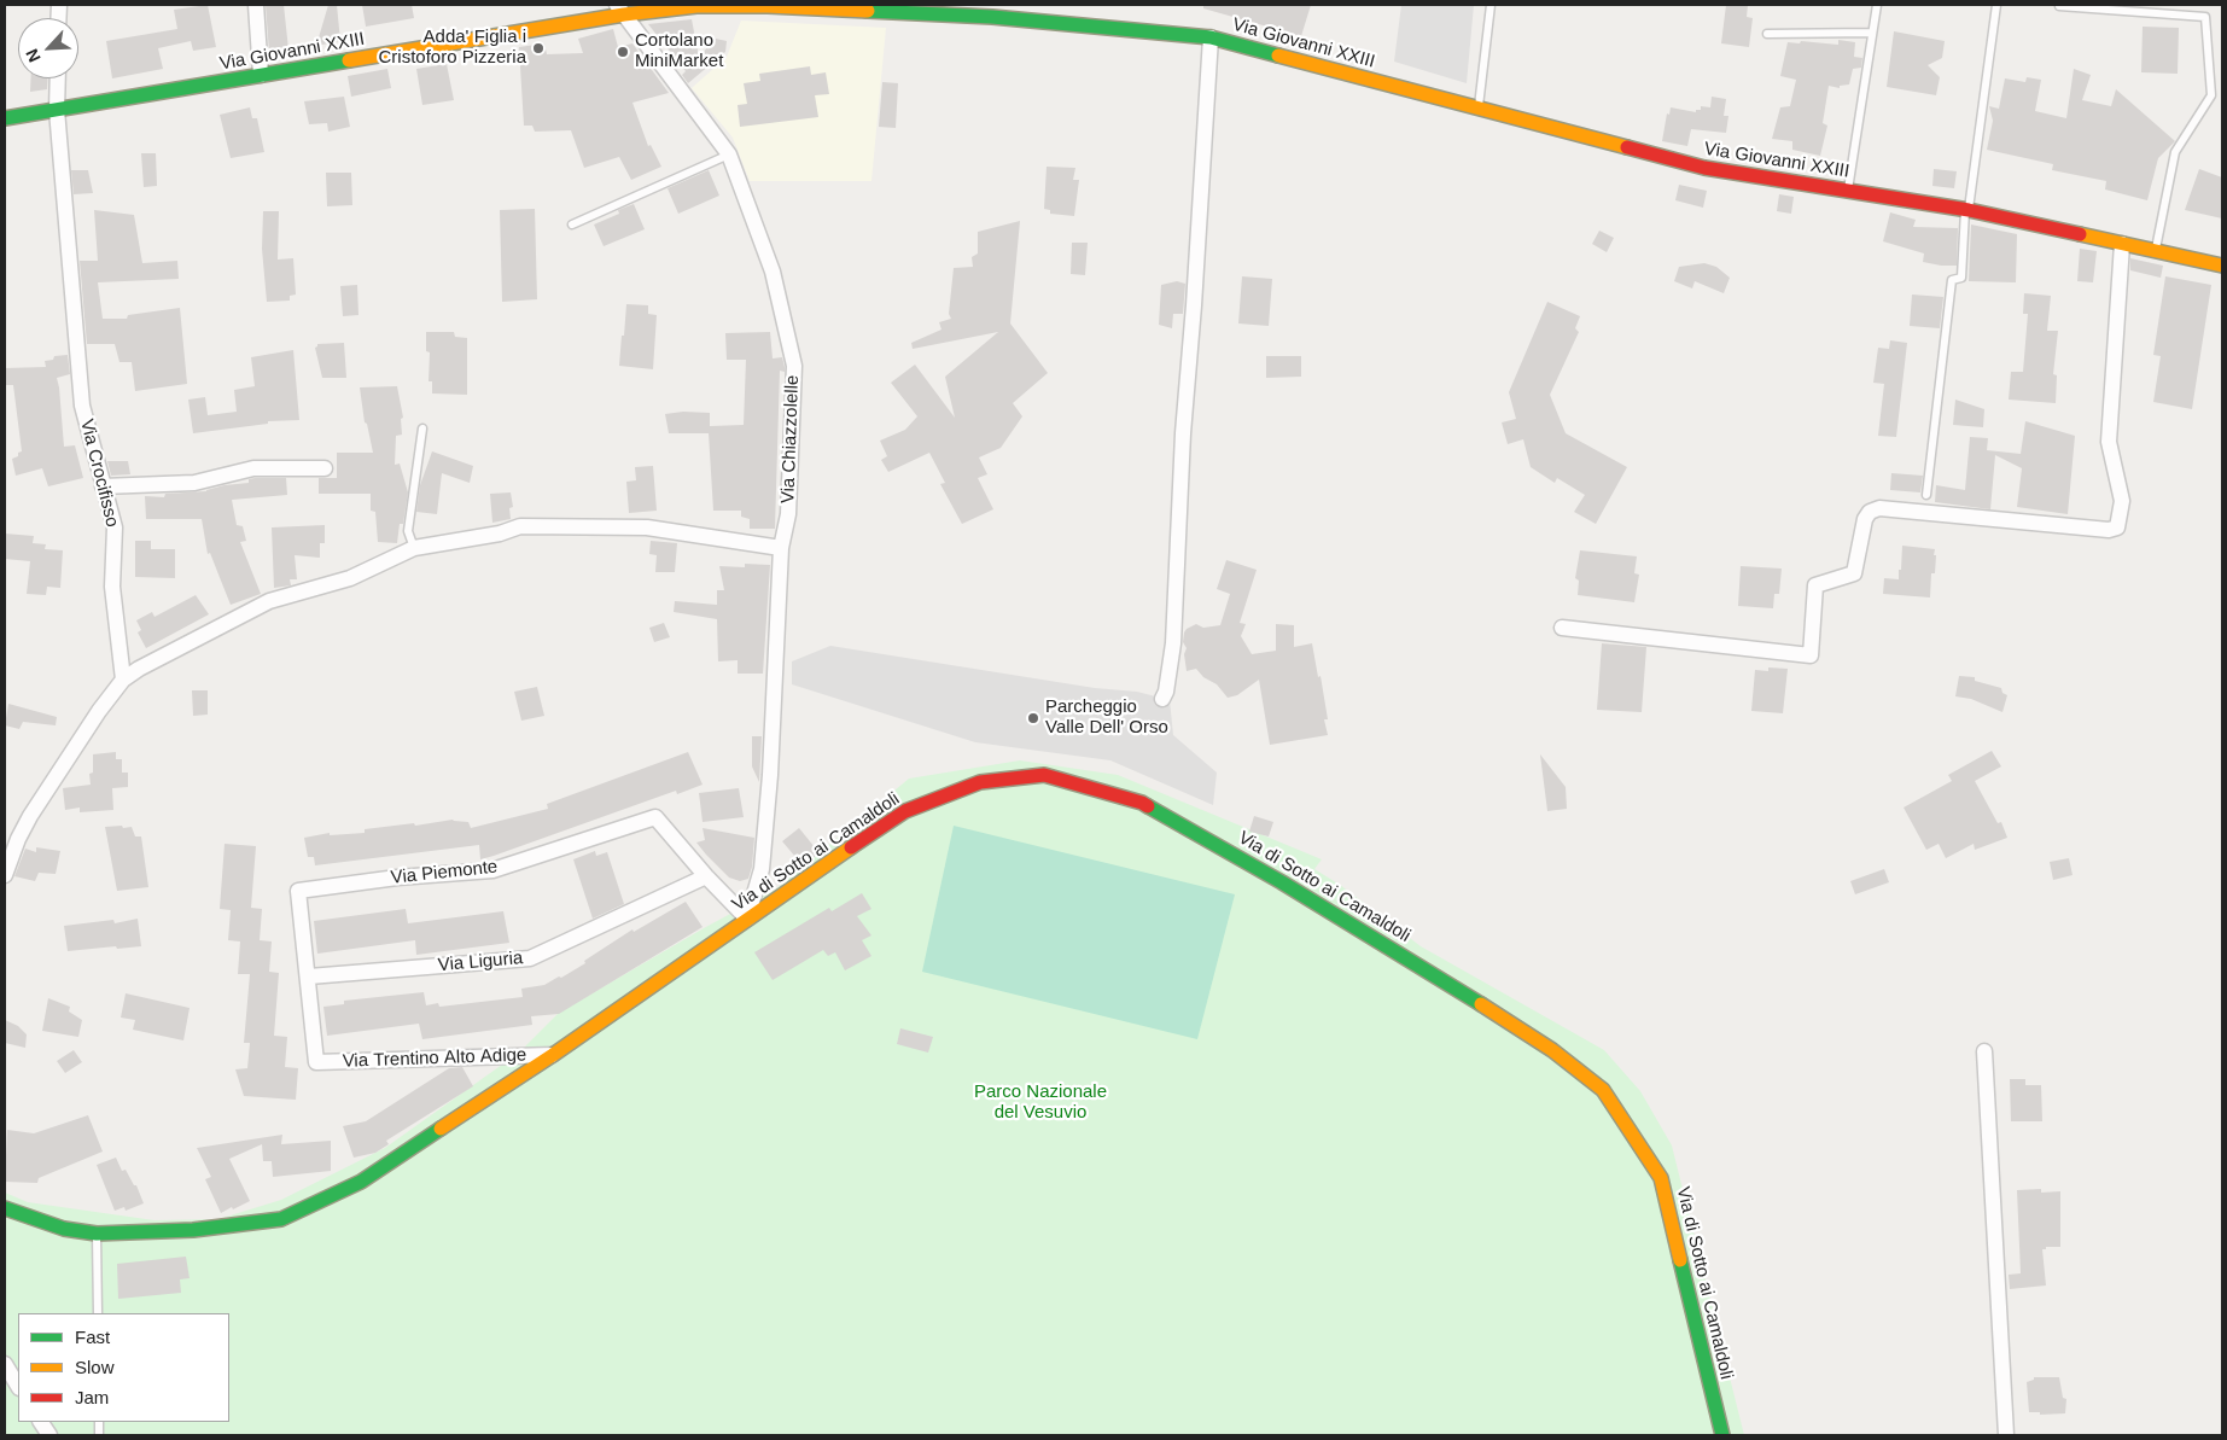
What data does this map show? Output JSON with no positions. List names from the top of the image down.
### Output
{
  "streets": {
    "street": [
      "Via Giovanni XXIII",
      "Via Chiazzolelle",
      "Via Crocifisso",
      "Via di Sotto ai Camaldoli",
      "Via Piemonte",
      "Via Liguria",
      "Via Trentino Alto Adige"
    ]
  },
  "crossings": [
    ["Via Giovanni XXIII", "Via Chiazzolelle"],
    ["Via Giovanni XXIII", "Via Crocifisso"],
    ["Via Chiazzolelle", "Via di Sotto ai Camaldoli"],
    ["Via Chiazzolelle", "Via Piemonte"],
    ["Via di Sotto ai Camaldoli", "Via Piemonte"],
    ["Via di Sotto ai Camaldoli", "Via Trentino Alto Adige"],
    ["Via Piemonte", "Via Liguria"],
    ["Via Piemonte", "Via Trentino Alto Adige"]
  ],
  "parks": ["Parco Nazionale del Vesuvio"],
  "places": ["Adda' Figlia i Cristoforo Pizzeria", "Cortolano MiniMarket", "Parcheggio Valle Dell' Orso"],
  "legend": ["Fast", "Slow", "Jam"],
  "north": "bottom left"
}
